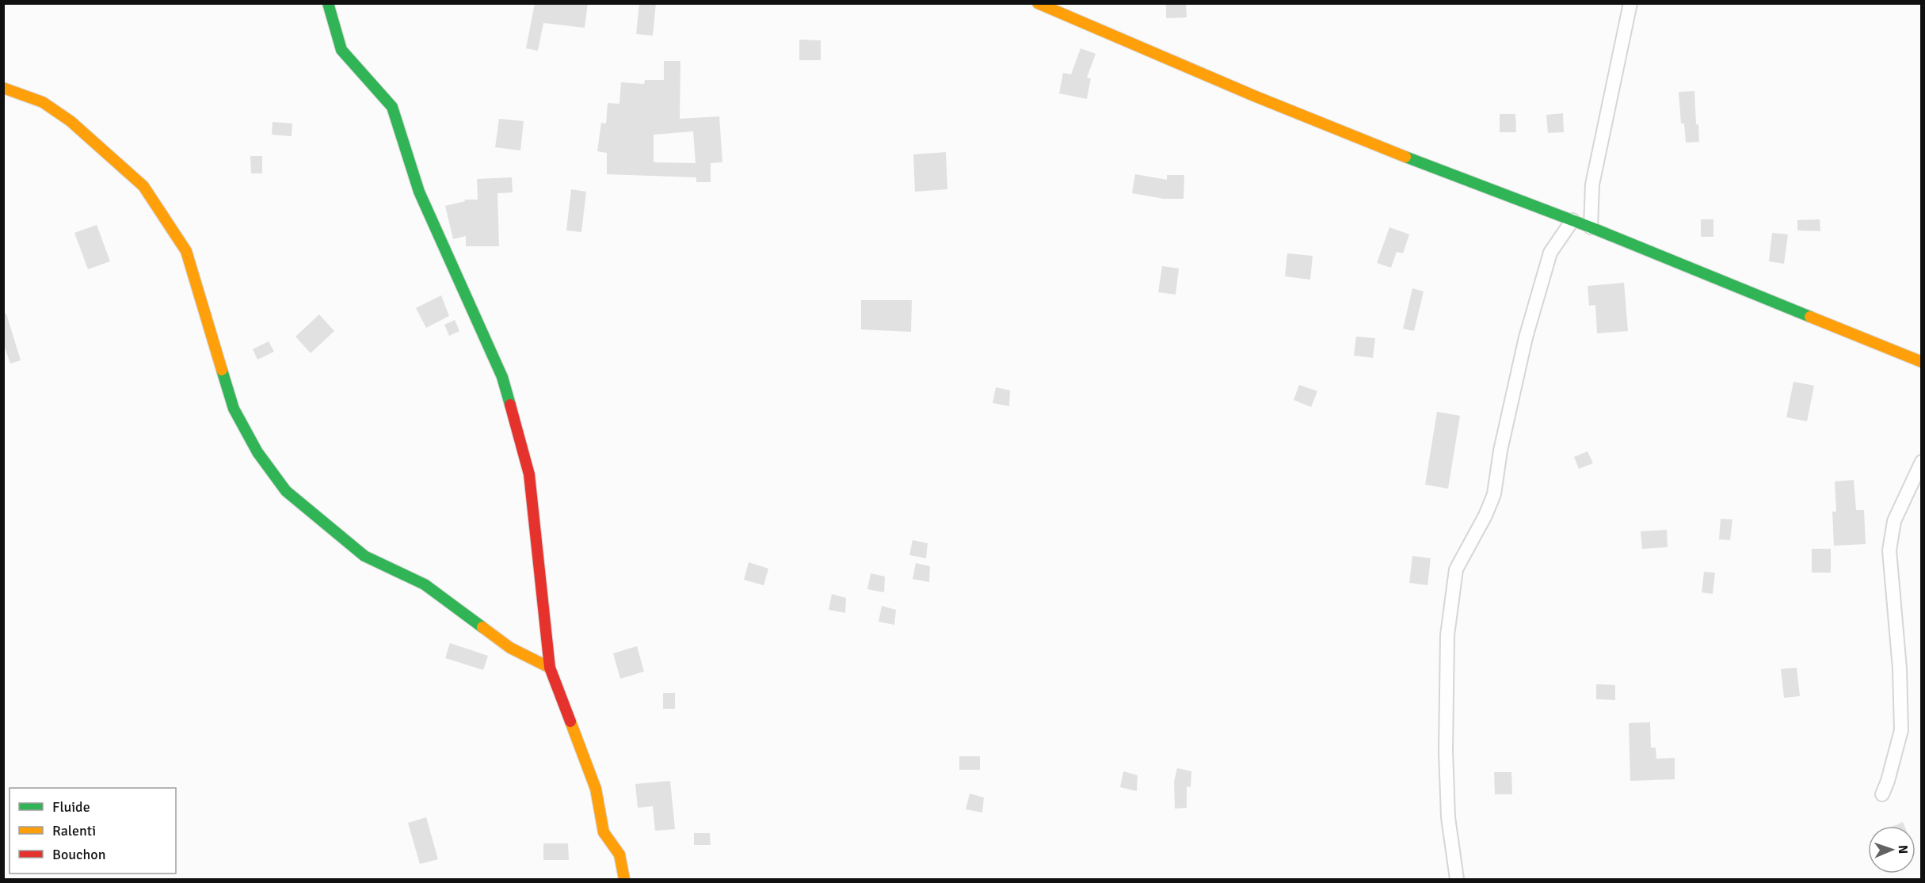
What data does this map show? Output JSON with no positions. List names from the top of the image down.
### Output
{
  "legend": ["Fluide", "Ralenti", "Bouchon"],
  "north": "right"
}
